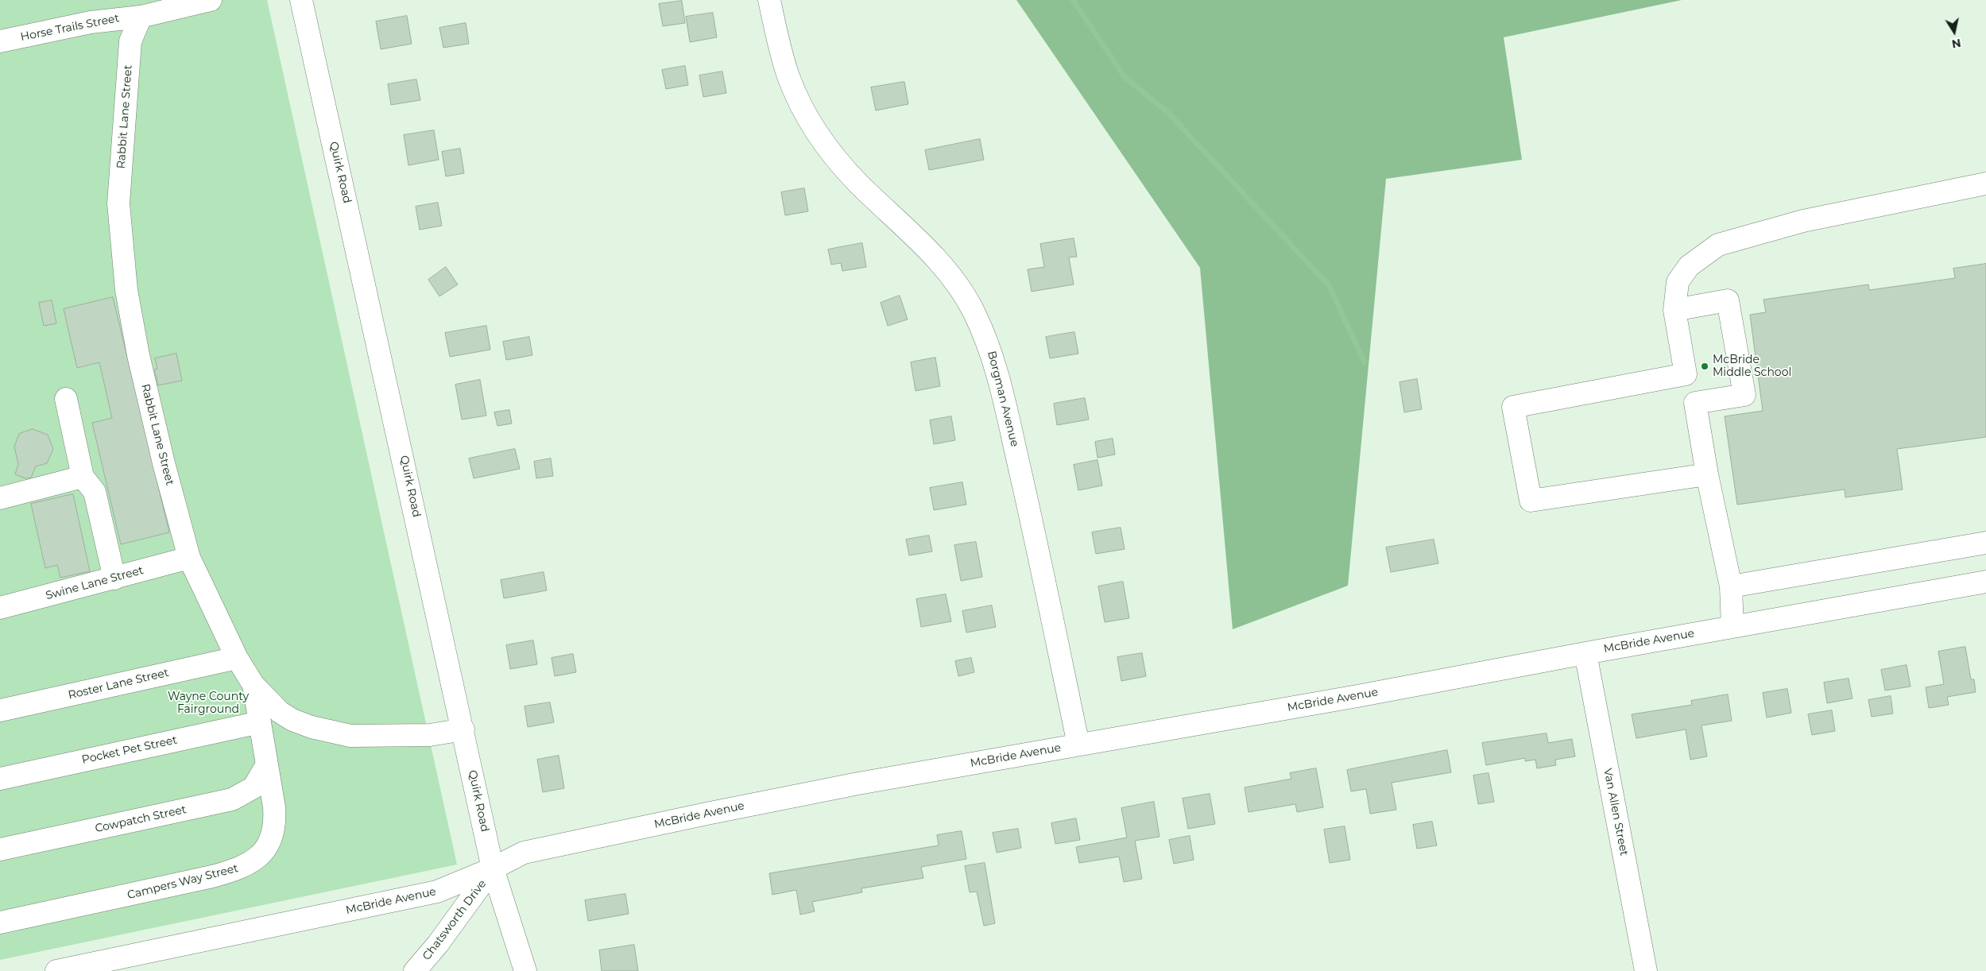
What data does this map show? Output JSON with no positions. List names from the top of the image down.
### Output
{
  "streets": {
    "street": [
      "Horse Trails Street",
      "Rabbit Lane Street",
      "Quirk Road",
      "Borgman Avenue",
      "Swine Lane Street",
      "McBride Avenue",
      "Roster Lane Street",
      "Pocket Pet Street",
      "Van Allen Street",
      "Cowpatch Street",
      "Campers Way Street",
      "Chatsworth Drive"
    ]
  },
  "crossings": [
    ["Horse Trails Street", "Rabbit Lane Street"],
    ["Rabbit Lane Street", "Quirk Road"],
    ["Rabbit Lane Street", "Swine Lane Street"],
    ["Rabbit Lane Street", "Roster Lane Street"],
    ["Rabbit Lane Street", "Campers Way Street"],
    ["Quirk Road", "McBride Avenue"],
    ["Quirk Road", "Chatsworth Drive"],
    ["Borgman Avenue", "McBride Avenue"],
    ["McBride Avenue", "Van Allen Street"],
    ["McBride Avenue", "Chatsworth Drive"],
    ["Pocket Pet Street", "Campers Way Street"],
    ["Cowpatch Street", "Campers Way Street"]
  ],
  "parks": ["Wayne County Fairground"],
  "places": ["McBride Middle School"],
  "north": "bottom"
}
